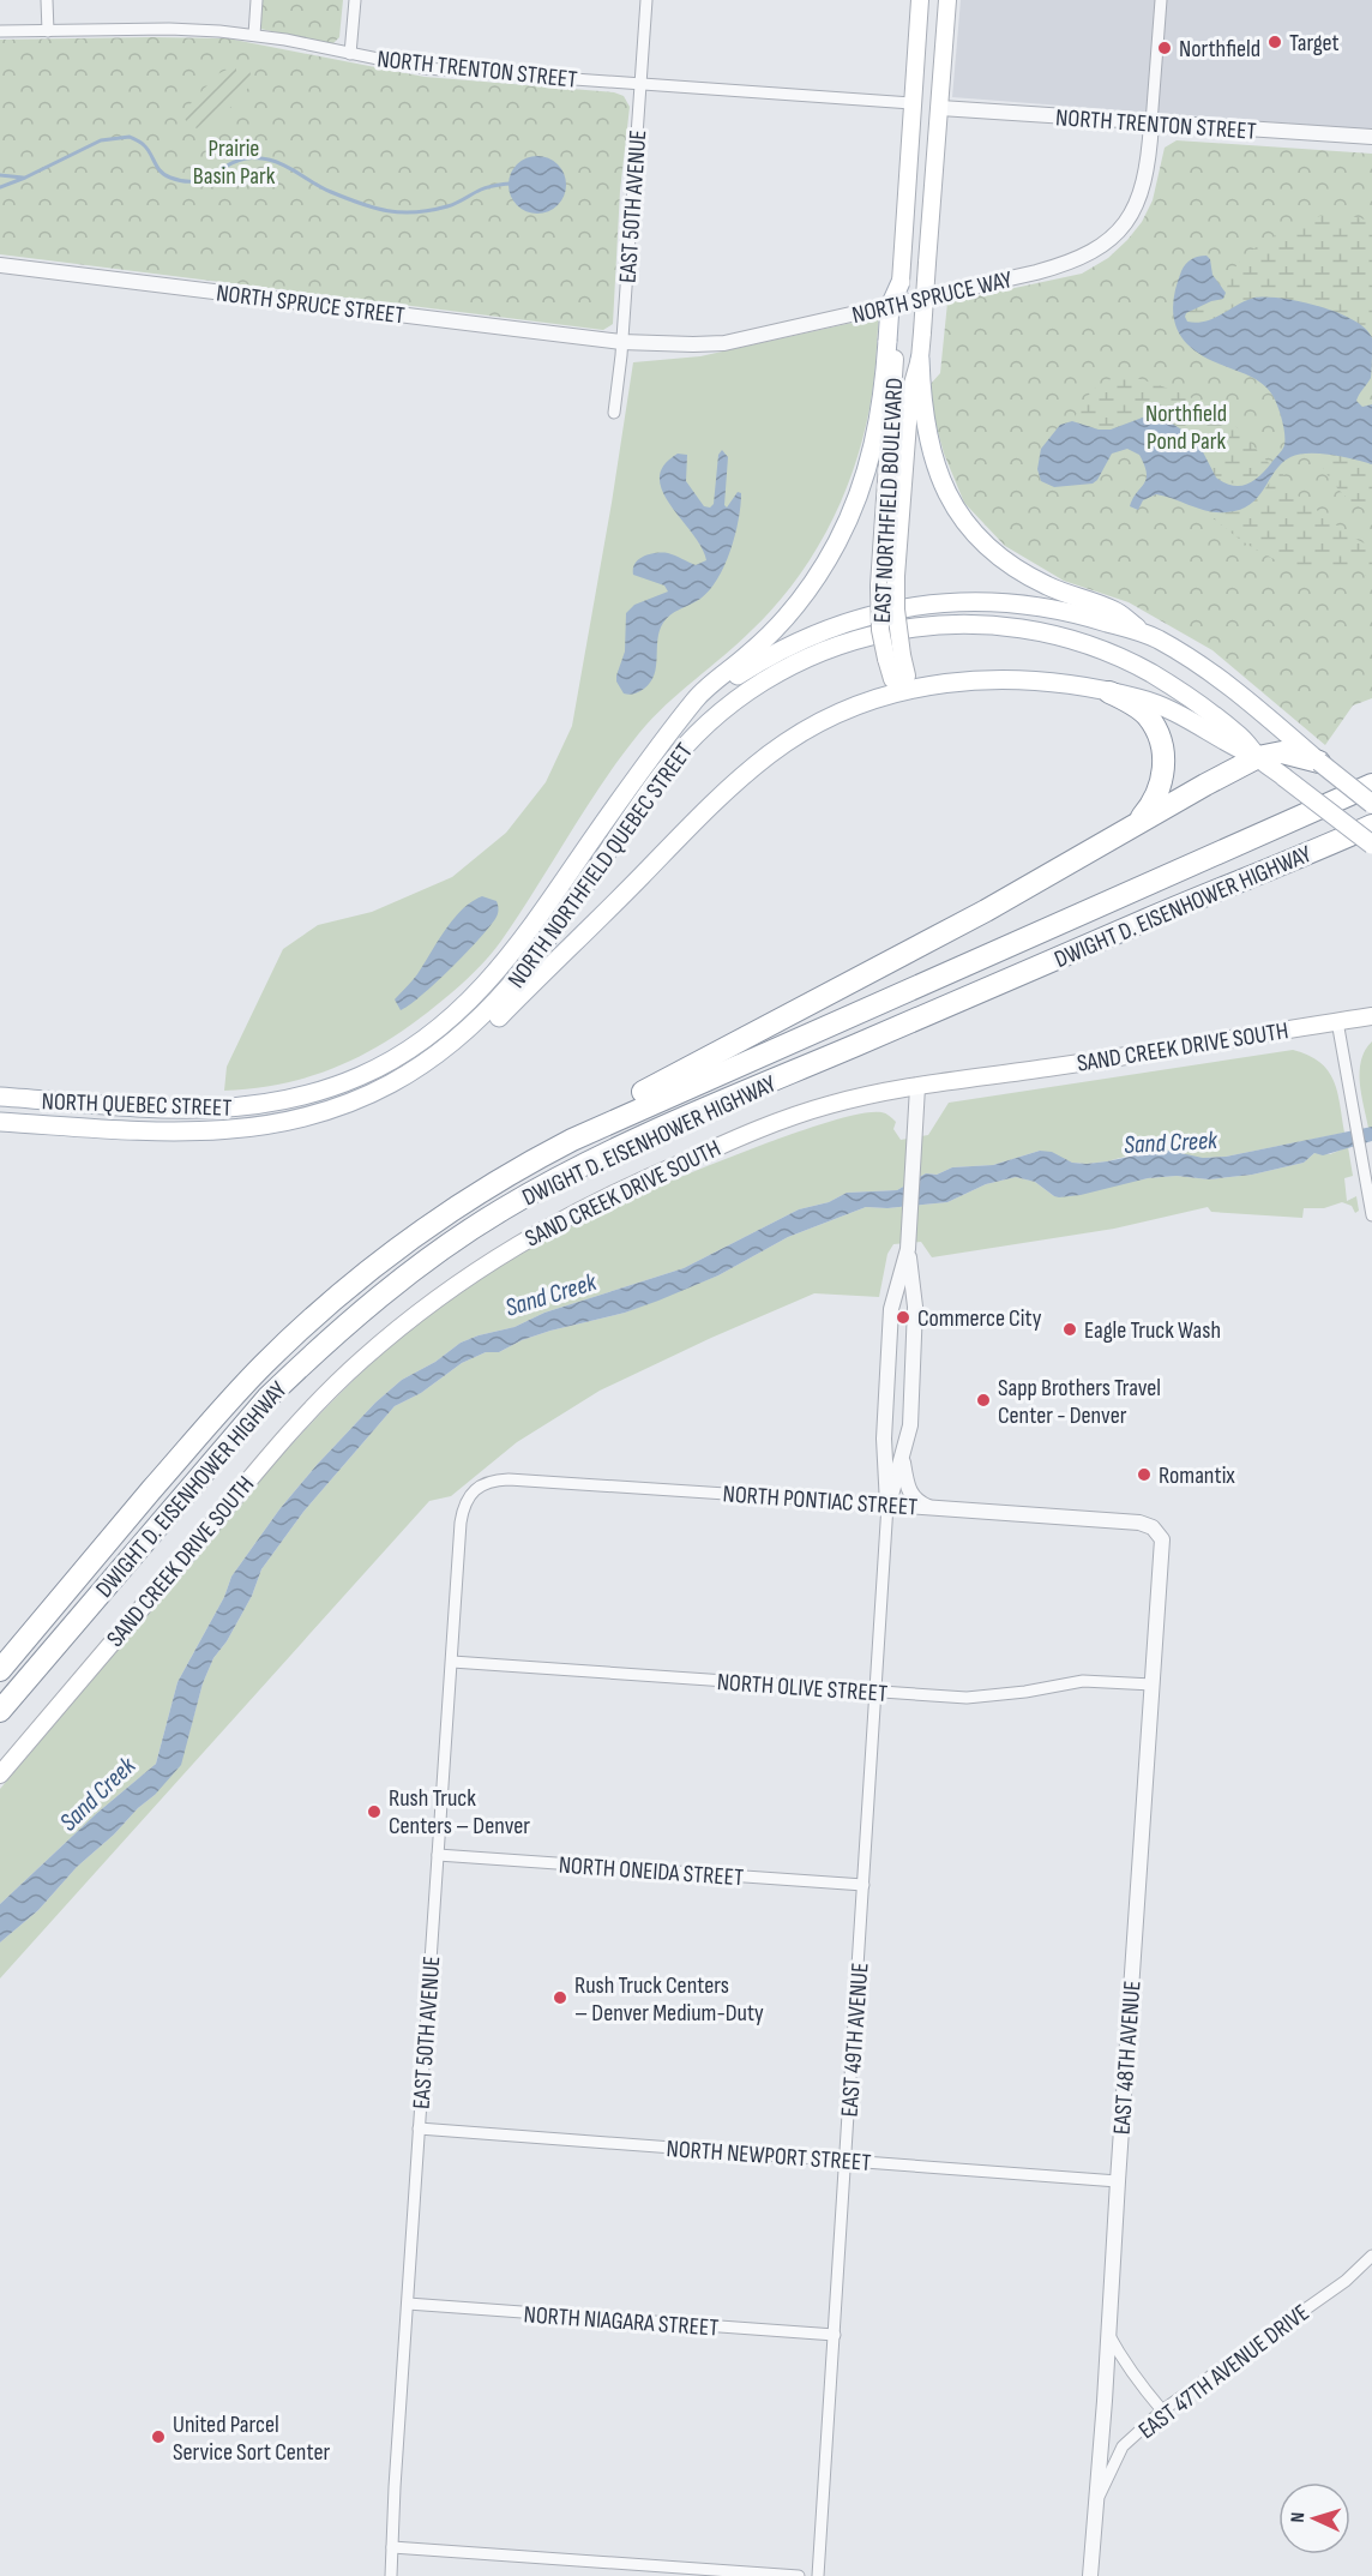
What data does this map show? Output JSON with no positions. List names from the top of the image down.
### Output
{
  "streets": {
    "highway": ["DWIGHT D. EISENHOWER HIGHWAY"],
    "main road": [
      "EAST NORTHFIELD BOULEVARD",
      "NORTH NORTHFIELD QUEBEC STREET",
      "SAND CREEK DRIVE SOUTH",
      "NORTH QUEBEC STREET"
    ],
    "street": [
      "NORTH TRENTON STREET",
      "EAST 50TH AVENUE",
      "NORTH SPRUCE WAY",
      "NORTH SPRUCE STREET",
      "NORTH PONTIAC STREET",
      "NORTH OLIVE STREET",
      "NORTH ONEIDA STREET",
      "EAST 49TH AVENUE",
      "EAST 48TH AVENUE",
      "NORTH NEWPORT STREET",
      "NORTH NIAGARA STREET",
      "EAST 47TH AVENUE DRIVE"
    ]
  },
  "crossings": [
    ["NORTH TRENTON STREET", "EAST 50TH AVENUE"],
    ["NORTH TRENTON STREET", "NORTH SPRUCE WAY"],
    ["NORTH TRENTON STREET", "EAST NORTHFIELD BOULEVARD"],
    ["EAST 50TH AVENUE", "NORTH SPRUCE WAY"],
    ["EAST 50TH AVENUE", "NORTH SPRUCE STREET"],
    ["EAST 50TH AVENUE", "NORTH PONTIAC STREET"],
    ["EAST 50TH AVENUE", "NORTH OLIVE STREET"],
    ["EAST 50TH AVENUE", "NORTH ONEIDA STREET"],
    ["EAST 50TH AVENUE", "NORTH NEWPORT STREET"],
    ["EAST 50TH AVENUE", "NORTH NIAGARA STREET"],
    ["NORTH SPRUCE WAY", "NORTH SPRUCE STREET"],
    ["NORTH NORTHFIELD QUEBEC STREET", "DWIGHT D. EISENHOWER HIGHWAY"],
    ["NORTH NORTHFIELD QUEBEC STREET", "NORTH QUEBEC STREET"],
    ["SAND CREEK DRIVE SOUTH", "EAST 49TH AVENUE"],
    ["NORTH PONTIAC STREET", "EAST 49TH AVENUE"],
    ["NORTH PONTIAC STREET", "EAST 48TH AVENUE"],
    ["NORTH OLIVE STREET", "EAST 49TH AVENUE"],
    ["NORTH OLIVE STREET", "EAST 48TH AVENUE"],
    ["NORTH ONEIDA STREET", "EAST 49TH AVENUE"],
    ["EAST 49TH AVENUE", "NORTH NEWPORT STREET"],
    ["EAST 49TH AVENUE", "NORTH NIAGARA STREET"],
    ["EAST 48TH AVENUE", "NORTH NEWPORT STREET"],
    ["EAST 48TH AVENUE", "EAST 47TH AVENUE DRIVE"]
  ],
  "water": ["Sand Creek"],
  "parks": ["Prairie Basin Park", "Northfield Pond Park"],
  "places": [
    "Target",
    "Northfield",
    "Commerce City",
    "Eagle Truck Wash",
    "Sapp Brothers Travel Center - Denver",
    "Romantix",
    "Rush Truck Centers – Denver",
    "Rush Truck Centers – Denver Medium-Duty",
    "United Parcel Service Sort Center"
  ],
  "north": "left"
}
